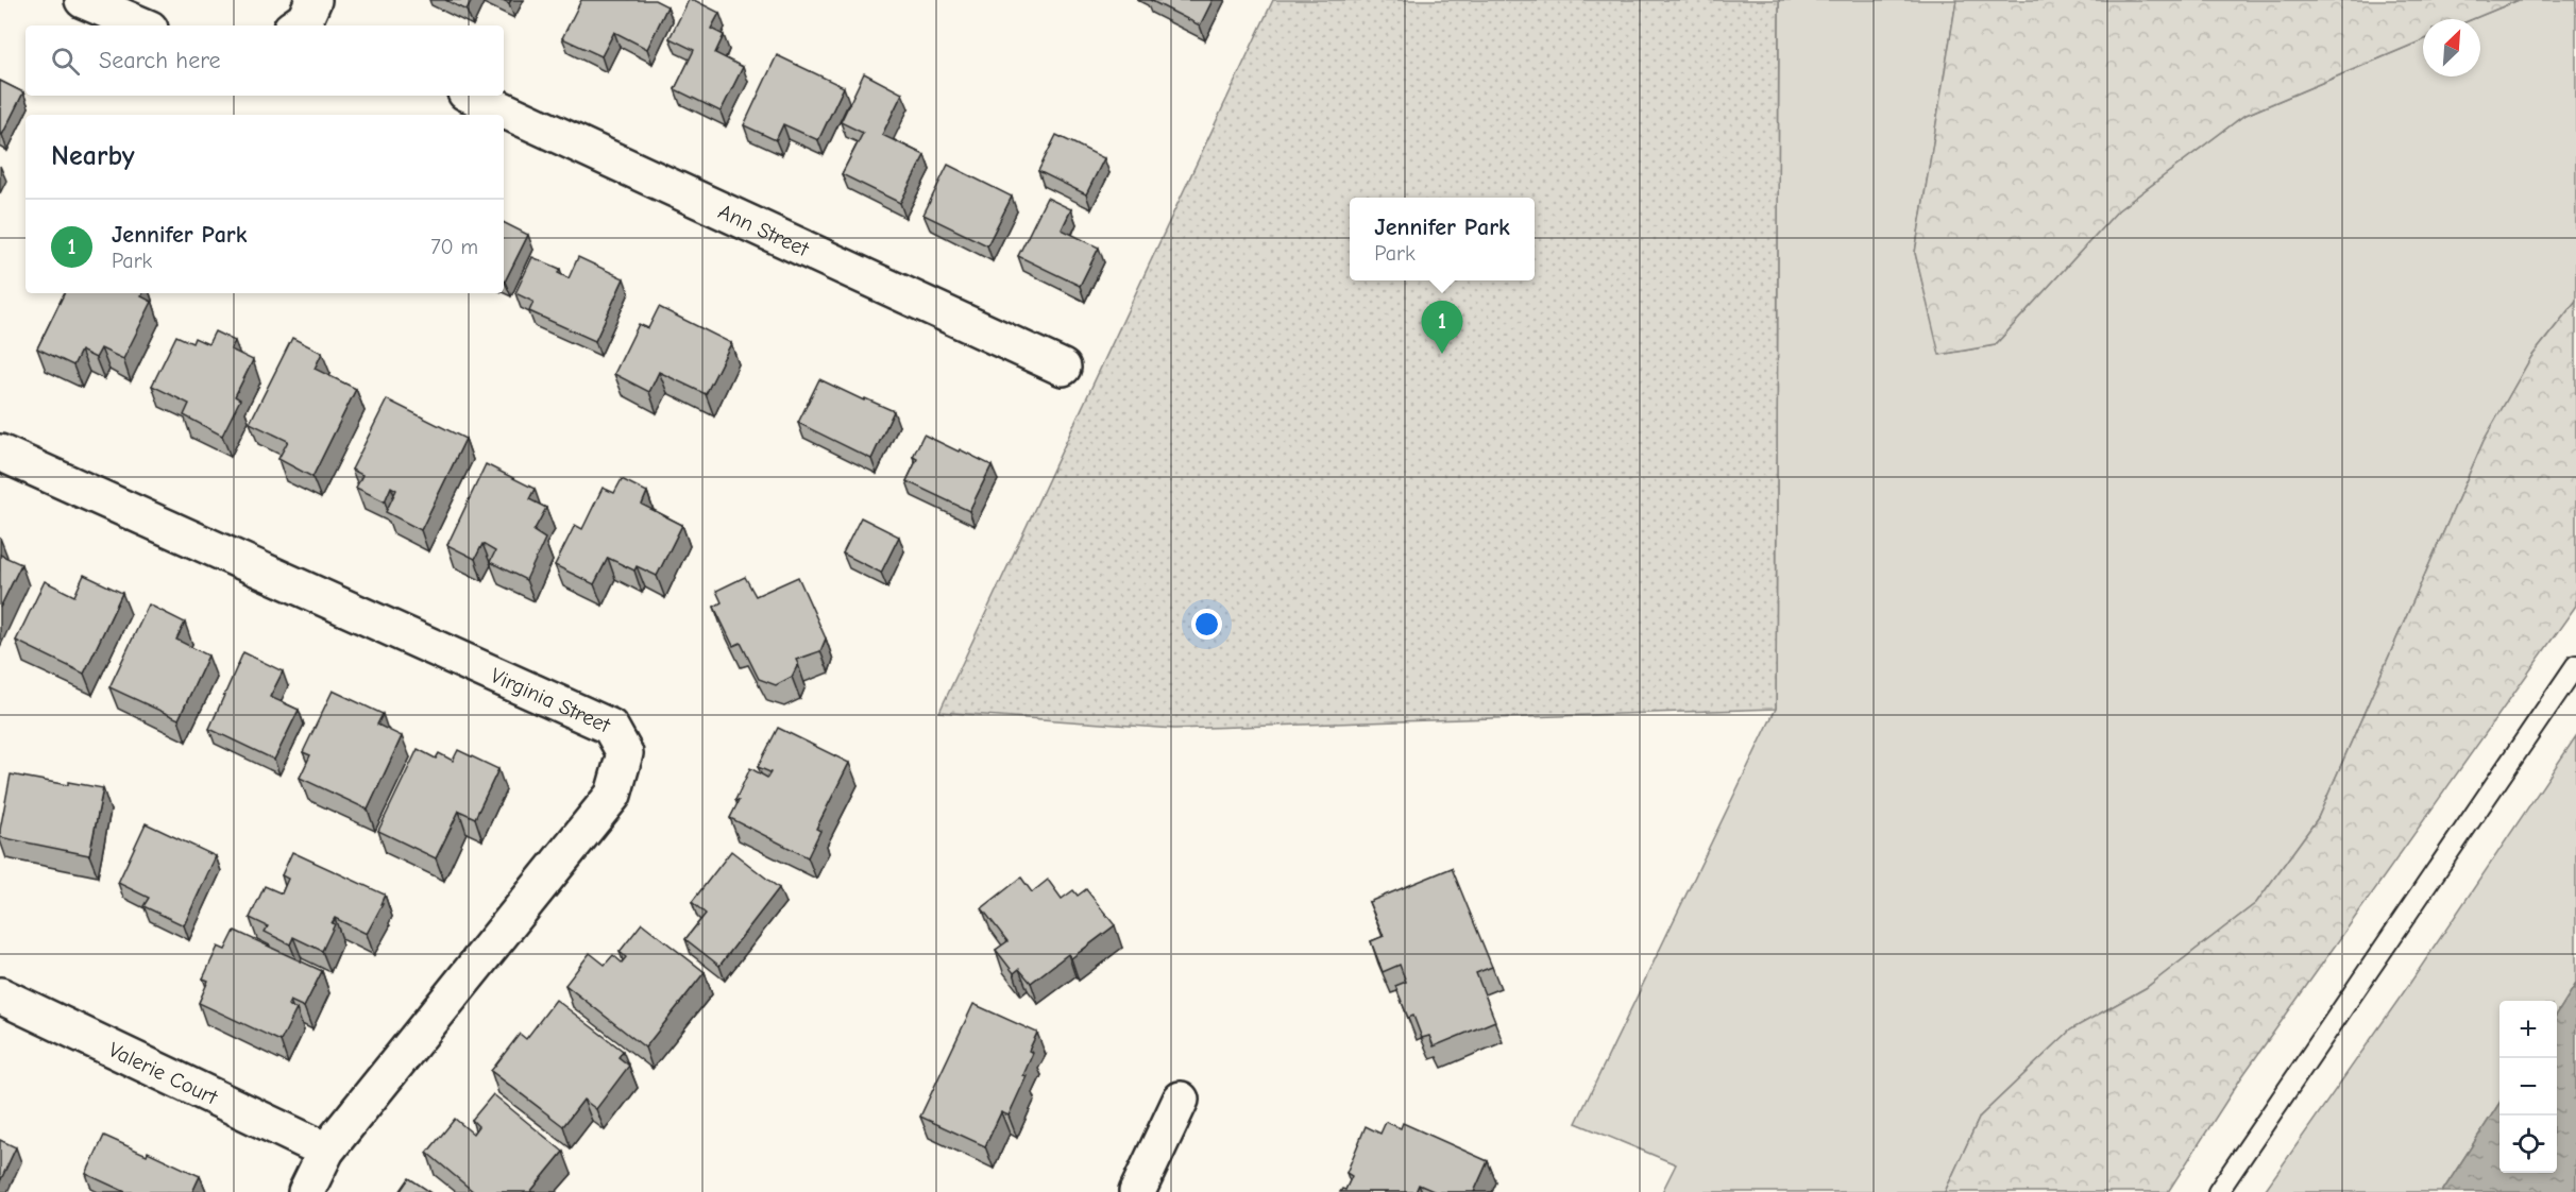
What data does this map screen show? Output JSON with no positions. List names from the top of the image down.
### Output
{
  "streets": {
    "street": ["Ann Street", "Virginia Street", "Valerie Court"]
  },
  "crossings": [
    ["Virginia Street", "Valerie Court"]
  ],
  "north": "top right",
  "page": {
    "search": "Search here",
    "heading": "Nearby",
    "popup": ["Jennifer Park", "Park"],
    "list": [
      {
        "mark": "1",
        "name": "Jennifer Park",
        "note": "Park",
        "value": "70 m"
      }
    ],
    "pins": "1",
    "map_buttons": ["+", "−"]
  }
}
